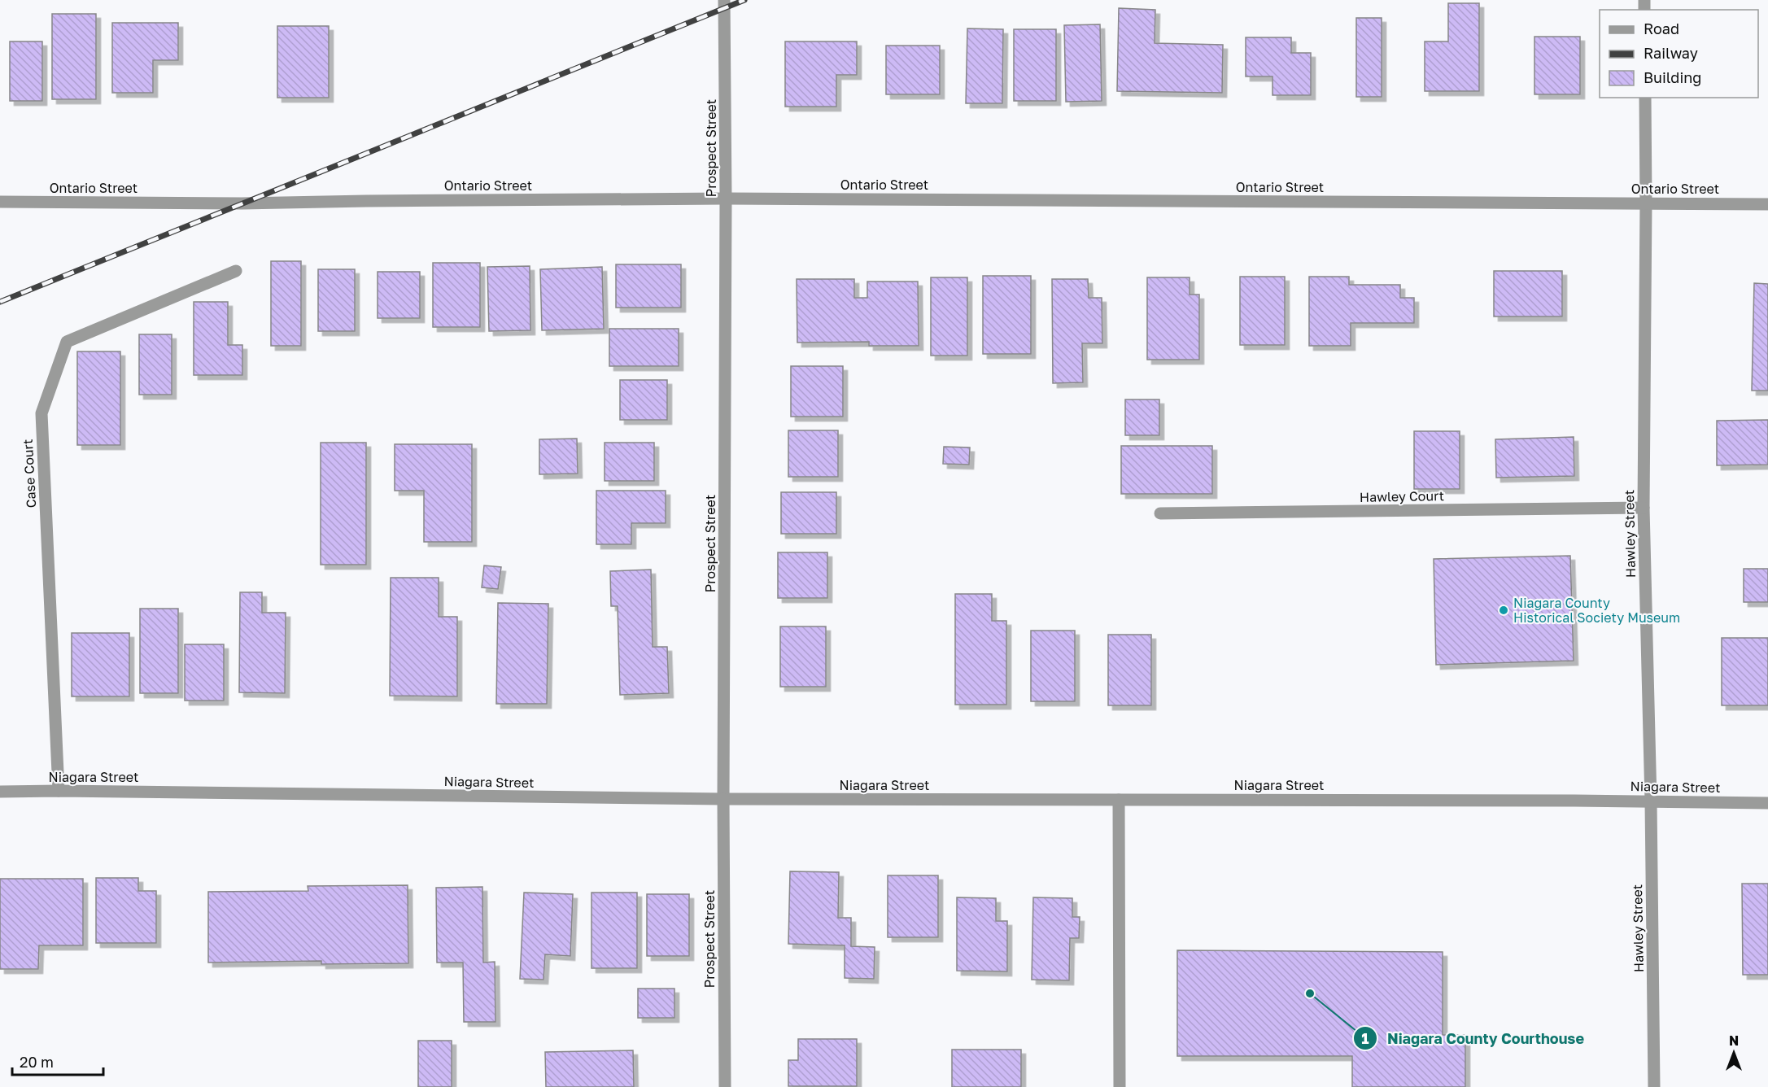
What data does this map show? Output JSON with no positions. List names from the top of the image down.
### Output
{
  "streets": {
    "street": [
      "Prospect Street",
      "Ontario Street",
      "Case Court",
      "Hawley Court",
      "Hawley Street",
      "Niagara Street"
    ]
  },
  "crossings": [
    ["Prospect Street", "Ontario Street"],
    ["Prospect Street", "Niagara Street"],
    ["Ontario Street", "Hawley Street"],
    ["Case Court", "Niagara Street"],
    ["Hawley Court", "Hawley Street"],
    ["Hawley Street", "Niagara Street"]
  ],
  "places": ["Niagara County Historical Society Museum", "Niagara County Courthouse"],
  "legend": ["Road", "Railway", "Building"],
  "scale_bar": "20 m",
  "north": "top"
}
